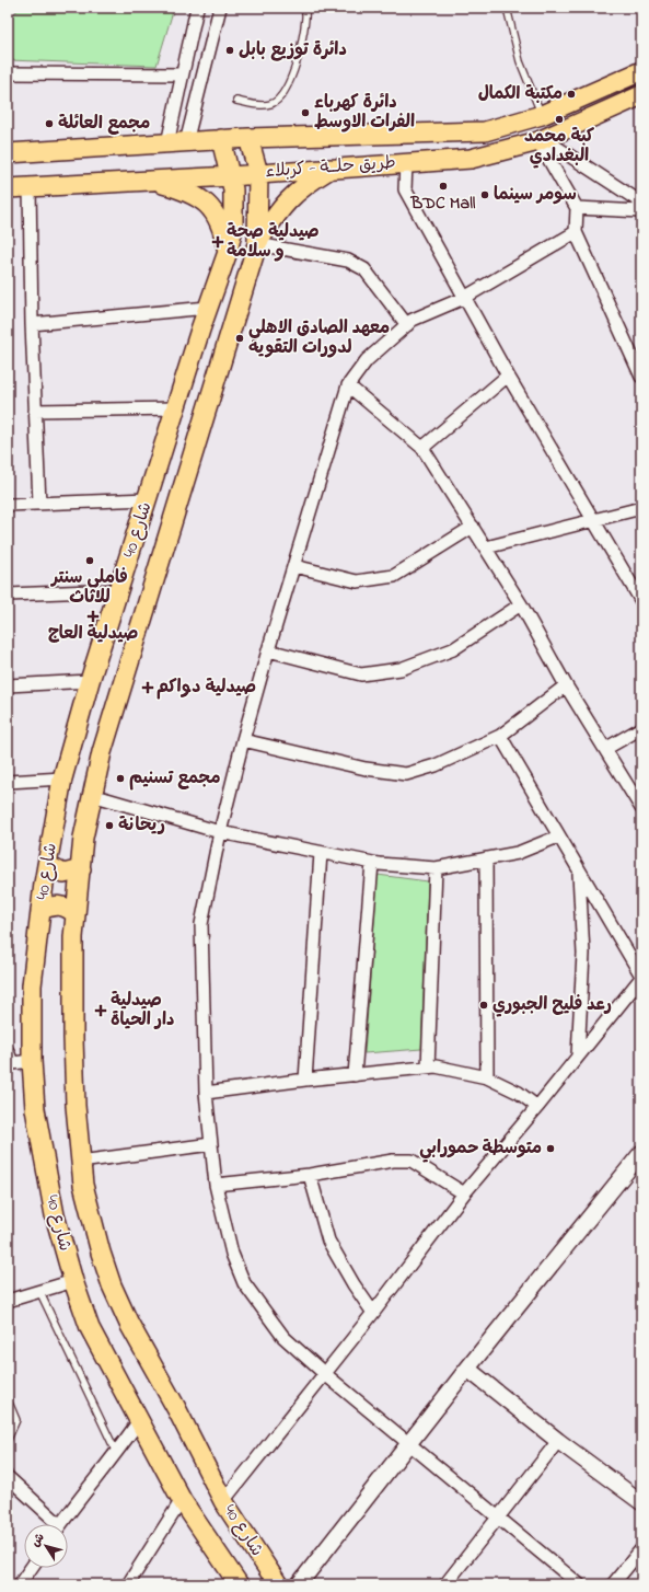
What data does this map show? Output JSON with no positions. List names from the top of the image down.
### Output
{
  "streets": {
    "main road": ["طريق حلــة - كربلاء", "شارع 40"]
  },
  "crossings": [
    ["طريق حلــة - كربلاء", "شارع 40"]
  ],
  "places": {
    "other": [
      "دائرة توزيع بابل",
      "مكتبة الكمال",
      "دائرة كهرباء الفرات الاوسط",
      "كبة محمد البغدادي",
      "مجمع العائلة",
      "BDC Mall",
      "سومر سينما",
      "معهد الصادق الاهلي لدورات التقويه",
      "فاملي سنتر للاثاث",
      "مجمع تسنيم",
      "ريحانة",
      "رعد فليح الجبوري",
      "متوسطة حمورابي"
    ],
    "health": [
      "صيدلية صحة و سلامة",
      "صيدلية العاج",
      "صيدلية دواكم",
      "صيدلية دار الحياة"
    ]
  },
  "north": "top left"
}
